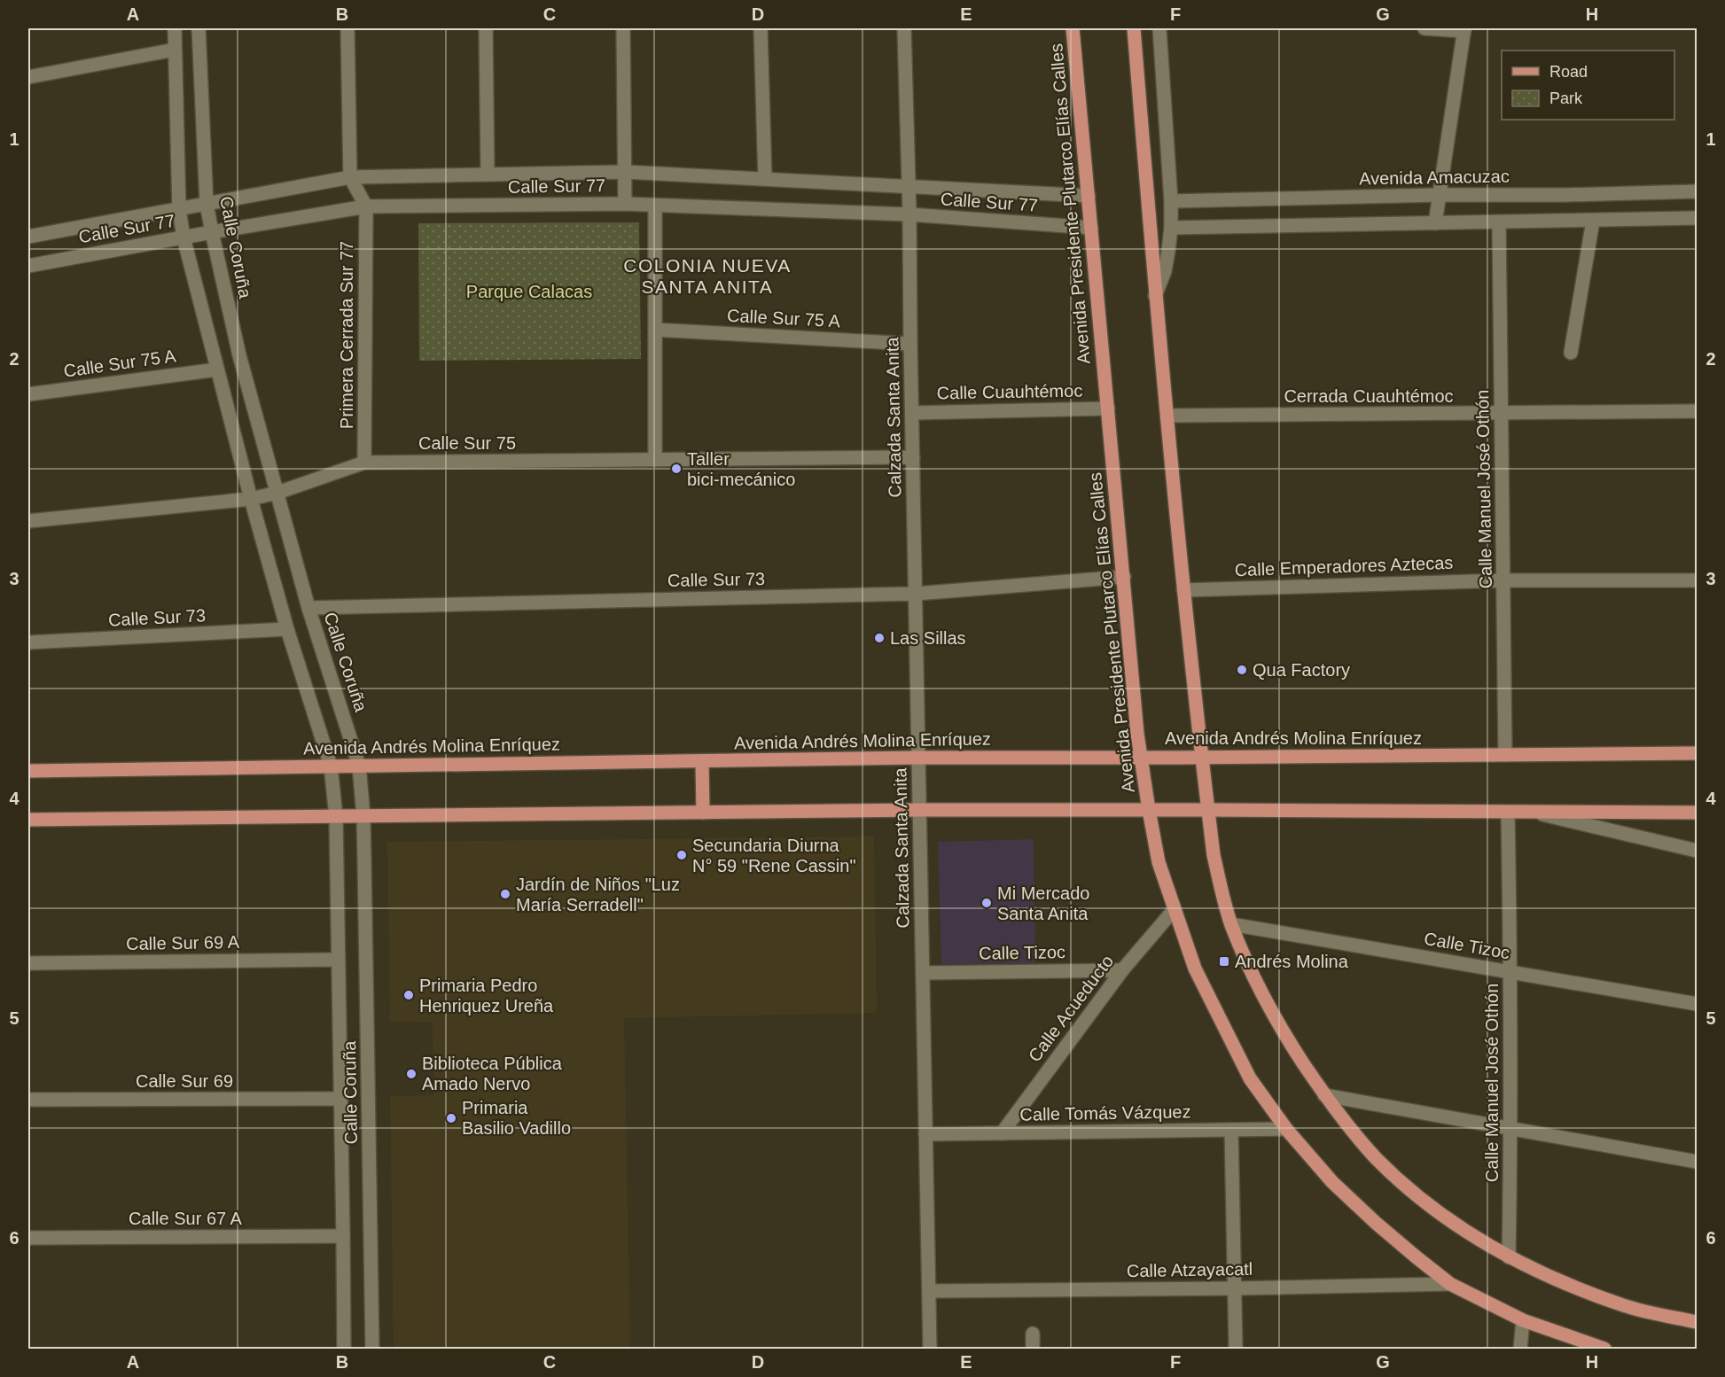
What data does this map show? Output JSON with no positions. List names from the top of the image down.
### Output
{
  "streets": {
    "main road": ["Avenida Presidente Plutarco Elías Calles", "Avenida Andrés Molina Enríquez"],
    "street": [
      "Avenida Amacuzac",
      "Calle Sur 77",
      "Calle Coruña",
      "Calle Sur 75 A",
      "Primera Cerrada Sur 77",
      "Calle Cuauhtémoc",
      "Cerrada Cuauhtémoc",
      "Calzada Santa Anita",
      "Calle Sur 75",
      "Calle Manuel José Othón",
      "Calle Emperadores Aztecas",
      "Calle Sur 73",
      "Calle Sur 69 A",
      "Calle Tizoc",
      "Calle Acueducto",
      "Calle Sur 69",
      "Calle Tomás Vázquez",
      "Calle Sur 67 A",
      "Calle Atzayacatl"
    ]
  },
  "crossings": [
    ["Calle Sur 77", "Avenida Presidente Plutarco Elías Calles"],
    ["Calle Sur 77", "Calle Coruña"],
    ["Calle Sur 77", "Primera Cerrada Sur 77"],
    ["Calle Sur 77", "Calzada Santa Anita"],
    ["Avenida Presidente Plutarco Elías Calles", "Calle Cuauhtémoc"],
    ["Avenida Presidente Plutarco Elías Calles", "Calle Sur 73"],
    ["Avenida Presidente Plutarco Elías Calles", "Avenida Andrés Molina Enríquez"],
    ["Avenida Presidente Plutarco Elías Calles", "Calle Acueducto"],
    ["Avenida Presidente Plutarco Elías Calles", "Calle Tomás Vázquez"],
    ["Avenida Presidente Plutarco Elías Calles", "Calle Atzayacatl"],
    ["Calle Coruña", "Calle Sur 75 A"],
    ["Calle Coruña", "Calle Sur 75"],
    ["Calle Coruña", "Calle Sur 73"],
    ["Calle Coruña", "Avenida Andrés Molina Enríquez"],
    ["Calle Coruña", "Calle Sur 69 A"],
    ["Calle Coruña", "Calle Sur 69"],
    ["Calle Coruña", "Calle Sur 67 A"],
    ["Calle Sur 75 A", "Calzada Santa Anita"],
    ["Primera Cerrada Sur 77", "Calle Sur 75"],
    ["Calle Cuauhtémoc", "Calzada Santa Anita"],
    ["Cerrada Cuauhtémoc", "Calle Manuel José Othón"],
    ["Calzada Santa Anita", "Calle Sur 75"],
    ["Calzada Santa Anita", "Calle Sur 73"],
    ["Calzada Santa Anita", "Avenida Andrés Molina Enríquez"],
    ["Calzada Santa Anita", "Calle Tizoc"],
    ["Calzada Santa Anita", "Calle Tomás Vázquez"],
    ["Calzada Santa Anita", "Calle Atzayacatl"],
    ["Calle Manuel José Othón", "Calle Emperadores Aztecas"],
    ["Calle Manuel José Othón", "Avenida Andrés Molina Enríquez"],
    ["Calle Manuel José Othón", "Calle Tizoc"],
    ["Calle Tizoc", "Calle Acueducto"],
    ["Calle Acueducto", "Calle Tomás Vázquez"]
  ],
  "districts": ["COLONIA NUEVA SANTA ANITA"],
  "parks": ["Parque Calacas"],
  "places": {
    "other": [
      "Taller bici-mecánico",
      "Las Sillas",
      "Qua Factory",
      "Secundaria Diurna N° 59 \"Rene Cassin\"",
      "Jardín de Niños \"Luz María Serradell\"",
      "Mi Mercado Santa Anita",
      "Primaria Pedro Henriquez Ureña",
      "Biblioteca Pública Amado Nervo",
      "Primaria Basilio Vadillo"
    ],
    "transit": ["Andrés Molina"]
  },
  "legend": ["Road", "Park"],
  "grid": {
    "columns": [
      "A",
      "B",
      "C",
      "D",
      "E",
      "F",
      "G",
      "H"
    ],
    "rows": [
      "1",
      "2",
      "3",
      "4",
      "5",
      "6"
    ]
  }
}
